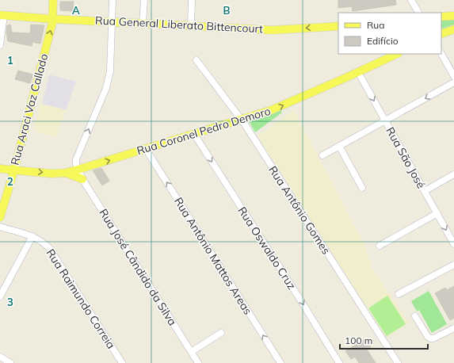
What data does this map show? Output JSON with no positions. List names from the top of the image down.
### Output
{
  "streets": {
    "main road": ["Rua General Liberato Bittencourt", "Rua Araci Vaz Callado", "Rua Coronel Pedro Demoro"],
    "street": [
      "Rua São José",
      "Rua Antônio Gomes",
      "Rua Oswaldo Cruz",
      "Rua Antônio Mattos Areas",
      "Rua José Cândido da Silva",
      "Rua Raimundo Correia"
    ]
  },
  "crossings": [
    ["Rua General Liberato Bittencourt", "Rua Araci Vaz Callado"],
    ["Rua Araci Vaz Callado", "Rua Coronel Pedro Demoro"],
    ["Rua Coronel Pedro Demoro", "Rua São José"],
    ["Rua Coronel Pedro Demoro", "Rua Antônio Gomes"],
    ["Rua Coronel Pedro Demoro", "Rua Oswaldo Cruz"],
    ["Rua Coronel Pedro Demoro", "Rua Antônio Mattos Areas"],
    ["Rua Coronel Pedro Demoro", "Rua José Cândido da Silva"]
  ],
  "one_way": [
    "Rua General Liberato Bittencourt",
    "Rua Araci Vaz Callado",
    "Rua Coronel Pedro Demoro",
    "Rua São José",
    "Rua Oswaldo Cruz",
    "Rua Antônio Mattos Areas"
  ],
  "legend": ["Rua", "Edifício"],
  "scale_bar": "100 m",
  "grid": {
    "columns": ["A", "B"],
    "rows": ["1", "2", "3"]
  }
}
